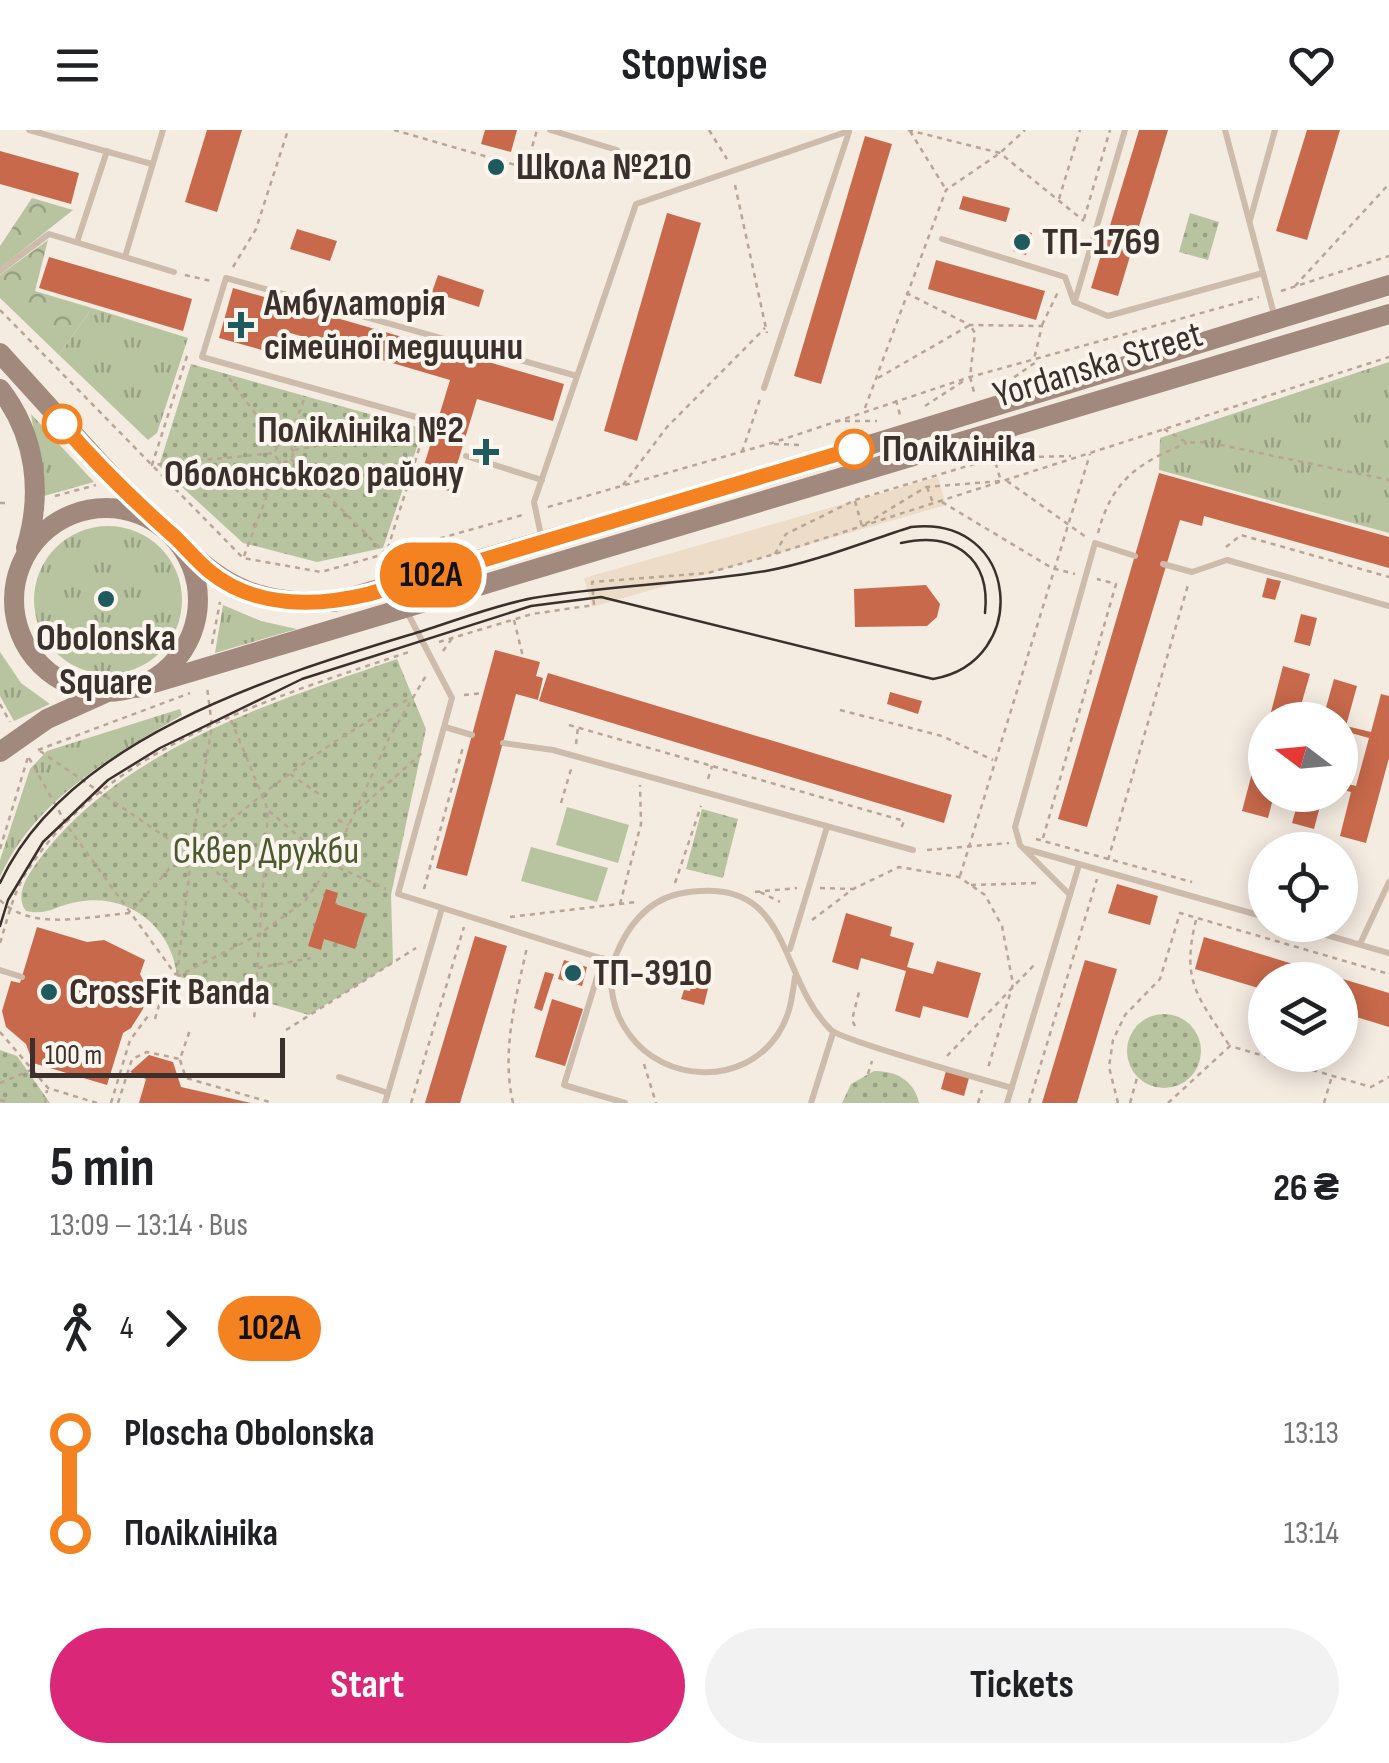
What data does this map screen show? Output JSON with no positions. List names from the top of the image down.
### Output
{
  "streets": {
    "main road": ["Yordanska Street"]
  },
  "parks": ["Сквер Дружби"],
  "places": {
    "other": [
      "Школа №210",
      "ТП-1769",
      "Поліклініка",
      "Obolonska Square",
      "ТП-3910",
      "CrossFit Banda"
    ],
    "health": ["Амбулаторія сімейної медицини", "Поліклініка №2 Оболонського району"]
  },
  "lines": ["bus line 102А"],
  "scale_bar": "100 m",
  "north": "left",
  "page": {
    "header": "Stopwise",
    "on_map": "102А",
    "scale": "100 m",
    "heading": ["5 min", "13:09 – 13:14 · Bus", "26 ₴"],
    "legs": ["4", "102А"],
    "list": [
      {
        "name": "Ploscha Obolonska",
        "value": "13:13"
      },
      {
        "name": "Поліклініка",
        "value": "13:14"
      }
    ],
    "buttons": ["Start", "Tickets"]
  }
}
